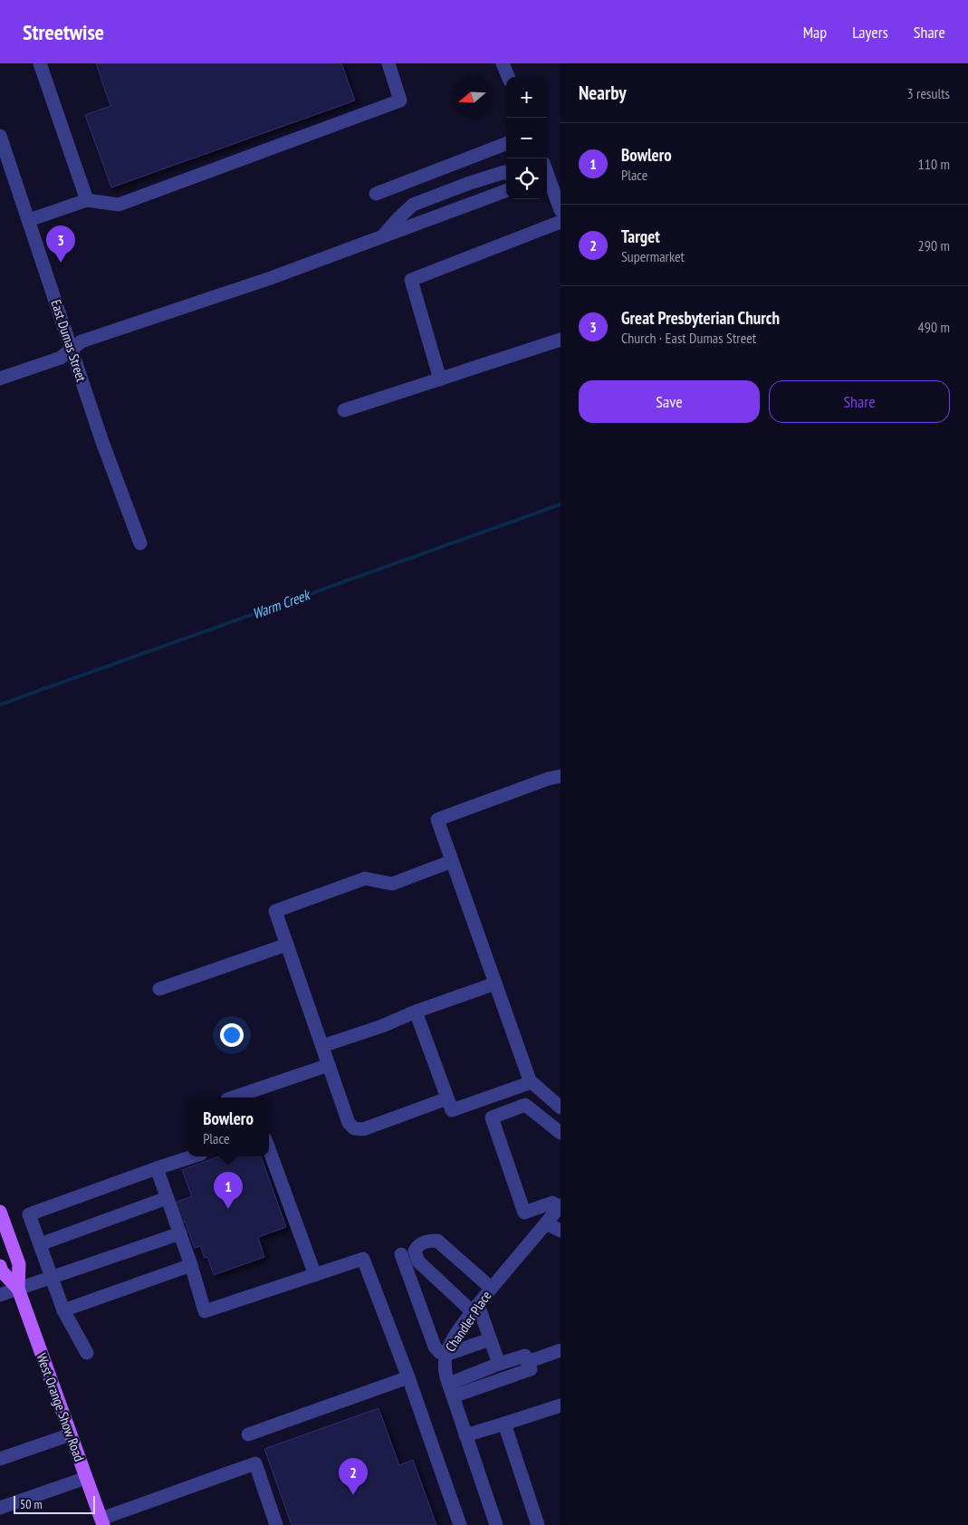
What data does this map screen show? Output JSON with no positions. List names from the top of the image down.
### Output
{
  "streets": {
    "main road": ["West Orange Show Road"],
    "street": ["East Dumas Street", "Chandler Place"]
  },
  "water": ["Warm Creek"],
  "scale_bar": "50 m",
  "north": "left",
  "page": {
    "header": "Streetwise",
    "nav": ["Map", "Layers", "Share"],
    "heading": ["Nearby", "3 results"],
    "map_buttons": ["+", "−"],
    "list": [
      {
        "mark": "1",
        "name": "Bowlero",
        "note": "Place",
        "value": "110 m"
      },
      {
        "mark": "2",
        "name": "Target",
        "note": "Supermarket",
        "value": "290 m"
      },
      {
        "mark": "3",
        "name": "Great Presbyterian Church",
        "note": "Church · East Dumas Street",
        "value": "490 m"
      }
    ],
    "pins": ["3", "1", "2"],
    "buttons": ["Save", "Share"],
    "popup": ["Bowlero", "Place"],
    "scale": "50 m"
  }
}
